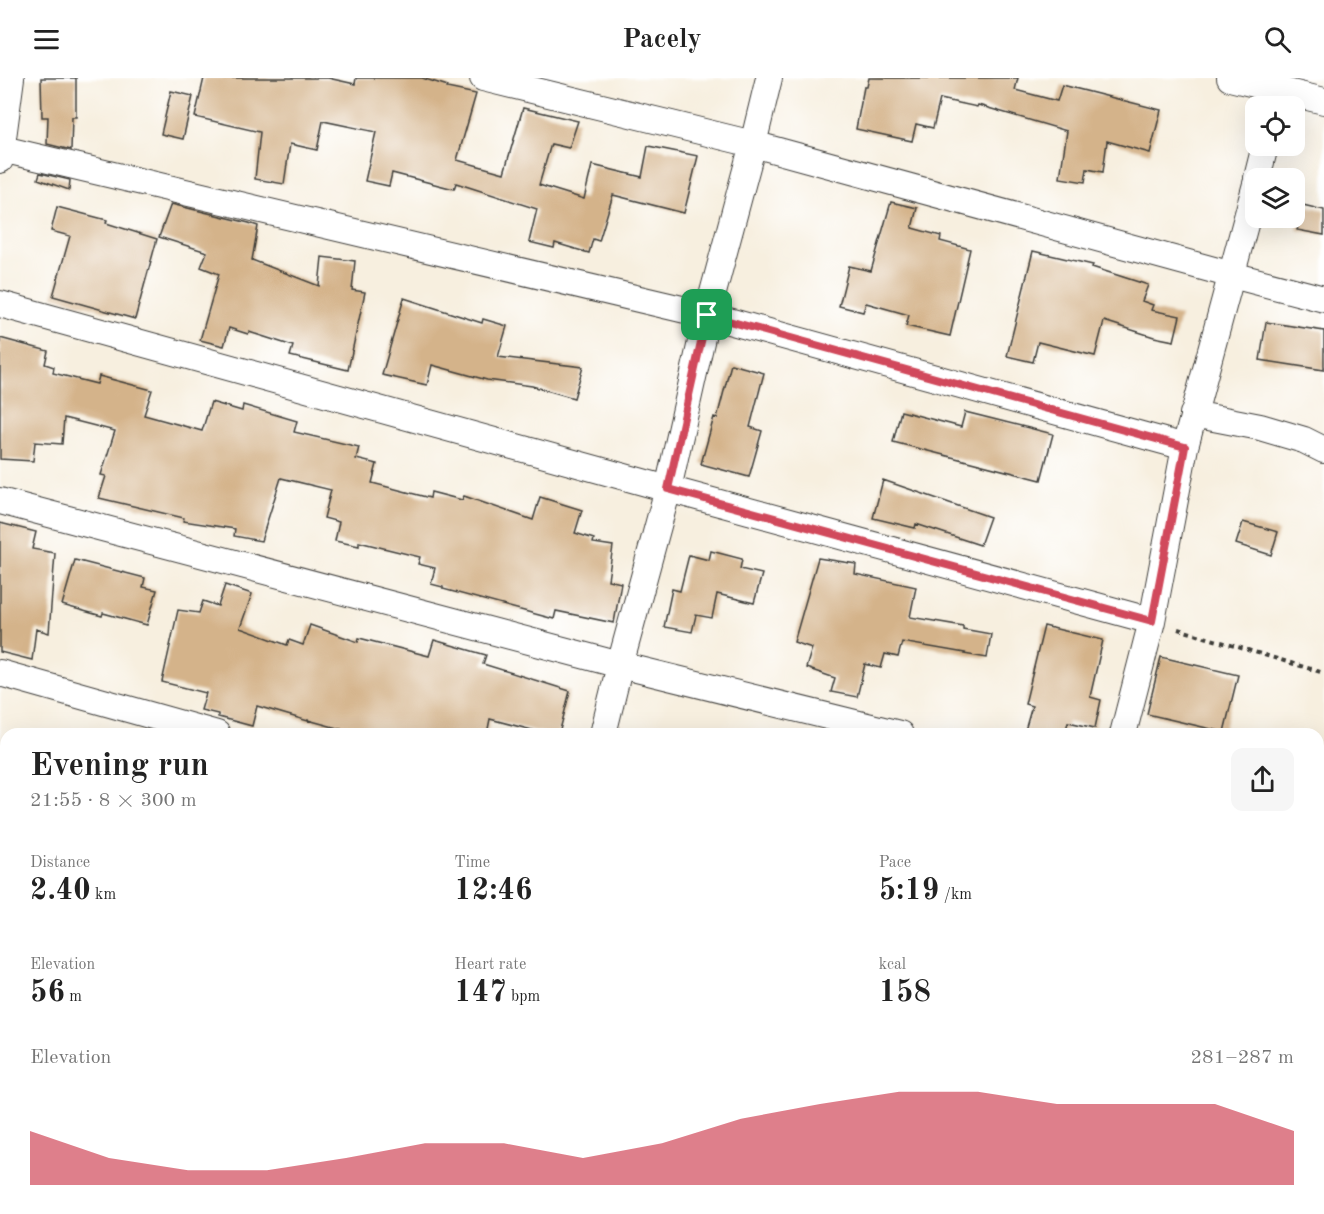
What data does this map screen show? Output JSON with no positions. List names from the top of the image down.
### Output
{
  "page": {
    "header": "Pacely",
    "heading": ["Evening run", "21:55 · 8 × 300 m"],
    "stats": [
      ["Distance", "2.40 km"],
      ["Time", "12:46"],
      ["Pace", "5:19 /km"],
      ["Elevation", "56 m"],
      ["Heart rate", "147 bpm"],
      ["kcal", "158"]
    ],
    "chart": ["Elevation", "281–287 m"]
  }
}
